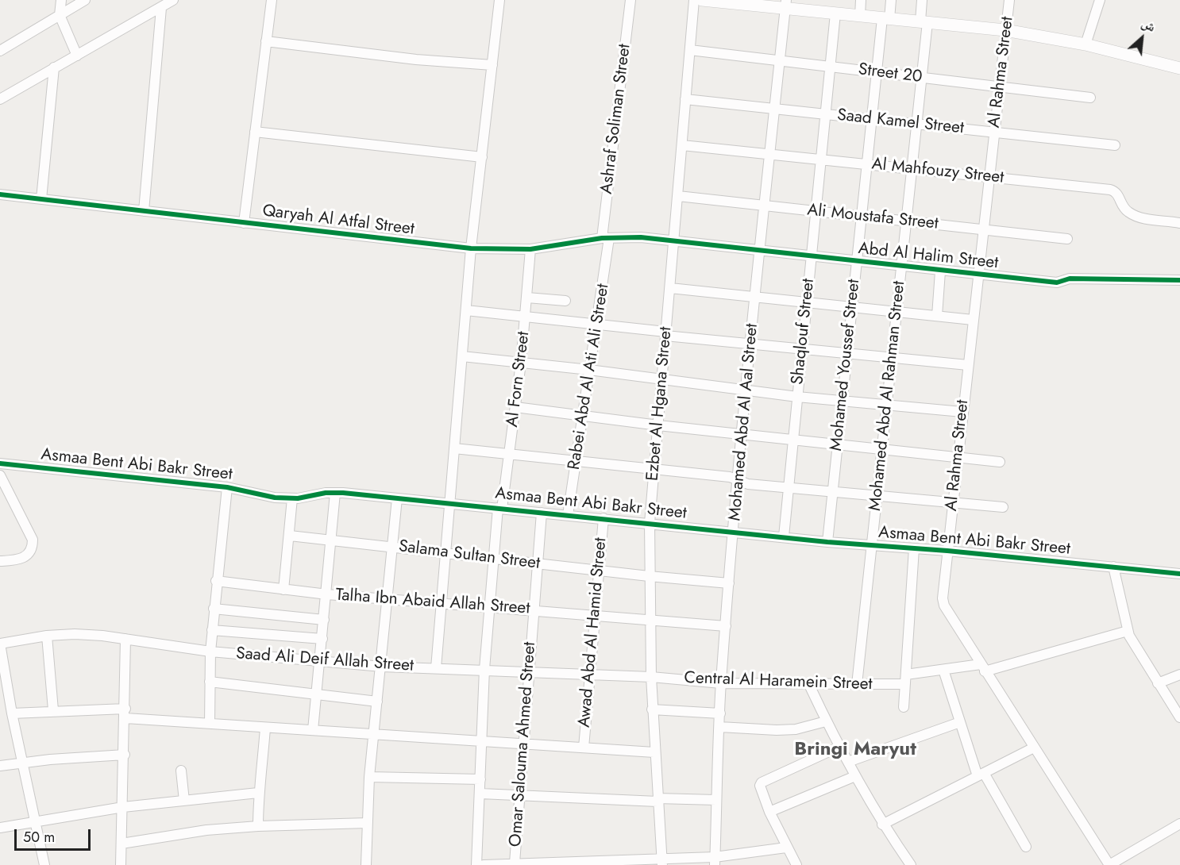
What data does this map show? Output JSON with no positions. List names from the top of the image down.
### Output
{
  "streets": {
    "street": [
      "Al Rahma Street",
      "Street 20",
      "Ashraf Soliman Street",
      "Saad Kamel Street",
      "Al Mahfouzy Street",
      "Ali Moustafa Street",
      "Qaryah Al Atfal Street",
      "Abd Al Halim Street",
      "Shaqlouf Street",
      "Mohamed Youssef Street",
      "Rabei Abd Al Ati Ali Street",
      "Al Forn Street",
      "Mohamed Abd Al Rahman Street",
      "Ezbet Al Hgana Street",
      "Mohamed Abd Al Aal Street",
      "Asmaa Bent Abi Bakr Street",
      "Salama Sultan Street",
      "Talha Ibn Abaid Allah Street",
      "Awad Abd Al Hamid Street",
      "Saad Ali Deif Allah Street",
      "Central Al Haramein Street",
      "Omar Salouma Ahmed Street"
    ]
  },
  "crossings": [
    ["Al Rahma Street", "Street 20"],
    ["Al Rahma Street", "Saad Kamel Street"],
    ["Al Rahma Street", "Al Mahfouzy Street"],
    ["Al Rahma Street", "Ali Moustafa Street"],
    ["Al Rahma Street", "Abd Al Halim Street"],
    ["Al Rahma Street", "Asmaa Bent Abi Bakr Street"],
    ["Al Rahma Street", "Central Al Haramein Street"],
    ["Street 20", "Shaqlouf Street"],
    ["Street 20", "Mohamed Youssef Street"],
    ["Street 20", "Mohamed Abd Al Rahman Street"],
    ["Street 20", "Ezbet Al Hgana Street"],
    ["Street 20", "Mohamed Abd Al Aal Street"],
    ["Ashraf Soliman Street", "Qaryah Al Atfal Street"],
    ["Ashraf Soliman Street", "Rabei Abd Al Ati Ali Street"],
    ["Saad Kamel Street", "Shaqlouf Street"],
    ["Saad Kamel Street", "Mohamed Youssef Street"],
    ["Saad Kamel Street", "Mohamed Abd Al Rahman Street"],
    ["Saad Kamel Street", "Ezbet Al Hgana Street"],
    ["Saad Kamel Street", "Mohamed Abd Al Aal Street"],
    ["Al Mahfouzy Street", "Shaqlouf Street"],
    ["Al Mahfouzy Street", "Mohamed Youssef Street"],
    ["Al Mahfouzy Street", "Mohamed Abd Al Rahman Street"],
    ["Al Mahfouzy Street", "Ezbet Al Hgana Street"],
    ["Al Mahfouzy Street", "Mohamed Abd Al Aal Street"],
    ["Ali Moustafa Street", "Shaqlouf Street"],
    ["Ali Moustafa Street", "Mohamed Youssef Street"],
    ["Ali Moustafa Street", "Mohamed Abd Al Rahman Street"],
    ["Ali Moustafa Street", "Ezbet Al Hgana Street"],
    ["Ali Moustafa Street", "Mohamed Abd Al Aal Street"],
    ["Qaryah Al Atfal Street", "Abd Al Halim Street"],
    ["Qaryah Al Atfal Street", "Rabei Abd Al Ati Ali Street"],
    ["Qaryah Al Atfal Street", "Al Forn Street"],
    ["Qaryah Al Atfal Street", "Ezbet Al Hgana Street"],
    ["Abd Al Halim Street", "Shaqlouf Street"],
    ["Abd Al Halim Street", "Mohamed Youssef Street"],
    ["Abd Al Halim Street", "Mohamed Abd Al Rahman Street"],
    ["Abd Al Halim Street", "Ezbet Al Hgana Street"],
    ["Abd Al Halim Street", "Mohamed Abd Al Aal Street"],
    ["Shaqlouf Street", "Asmaa Bent Abi Bakr Street"],
    ["Mohamed Youssef Street", "Asmaa Bent Abi Bakr Street"],
    ["Rabei Abd Al Ati Ali Street", "Asmaa Bent Abi Bakr Street"],
    ["Al Forn Street", "Asmaa Bent Abi Bakr Street"],
    ["Al Forn Street", "Salama Sultan Street"],
    ["Al Forn Street", "Talha Ibn Abaid Allah Street"],
    ["Al Forn Street", "Saad Ali Deif Allah Street"],
    ["Mohamed Abd Al Rahman Street", "Asmaa Bent Abi Bakr Street"],
    ["Mohamed Abd Al Rahman Street", "Central Al Haramein Street"],
    ["Ezbet Al Hgana Street", "Asmaa Bent Abi Bakr Street"],
    ["Ezbet Al Hgana Street", "Salama Sultan Street"],
    ["Ezbet Al Hgana Street", "Talha Ibn Abaid Allah Street"],
    ["Ezbet Al Hgana Street", "Saad Ali Deif Allah Street"],
    ["Ezbet Al Hgana Street", "Central Al Haramein Street"],
    ["Mohamed Abd Al Aal Street", "Asmaa Bent Abi Bakr Street"],
    ["Mohamed Abd Al Aal Street", "Salama Sultan Street"],
    ["Mohamed Abd Al Aal Street", "Talha Ibn Abaid Allah Street"],
    ["Mohamed Abd Al Aal Street", "Central Al Haramein Street"],
    ["Asmaa Bent Abi Bakr Street", "Awad Abd Al Hamid Street"],
    ["Asmaa Bent Abi Bakr Street", "Omar Salouma Ahmed Street"],
    ["Salama Sultan Street", "Awad Abd Al Hamid Street"],
    ["Salama Sultan Street", "Omar Salouma Ahmed Street"],
    ["Talha Ibn Abaid Allah Street", "Awad Abd Al Hamid Street"],
    ["Talha Ibn Abaid Allah Street", "Omar Salouma Ahmed Street"],
    ["Awad Abd Al Hamid Street", "Saad Ali Deif Allah Street"],
    ["Saad Ali Deif Allah Street", "Central Al Haramein Street"],
    ["Saad Ali Deif Allah Street", "Omar Salouma Ahmed Street"]
  ],
  "districts": ["Bringi Maryut"],
  "scale_bar": "50 m",
  "north": "top right"
}
